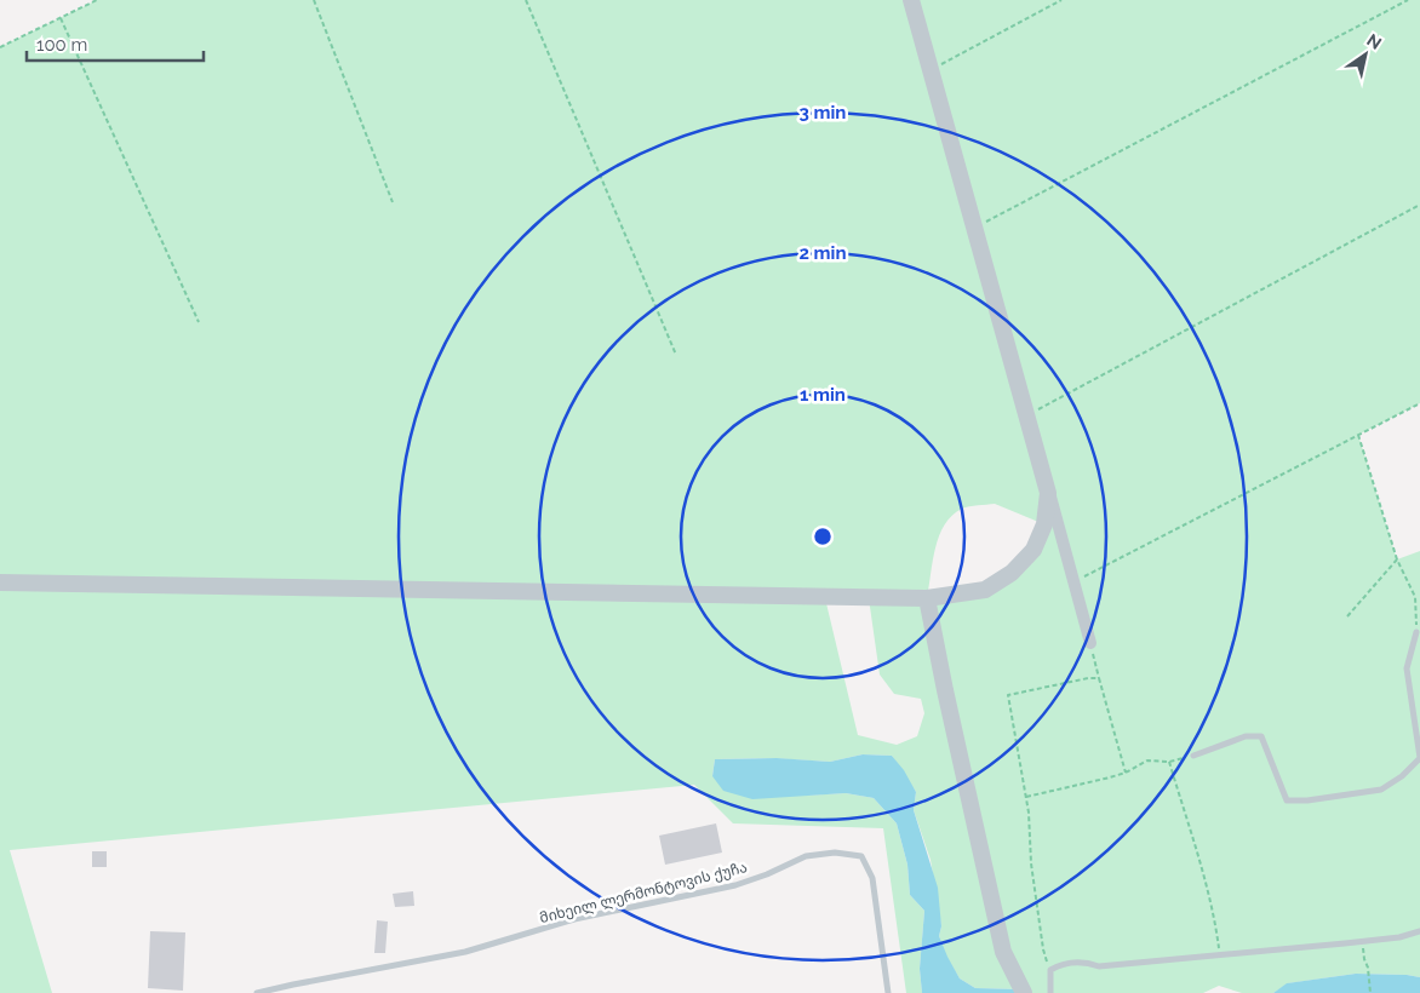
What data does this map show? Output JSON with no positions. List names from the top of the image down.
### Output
{
  "streets": {
    "lane": ["მიხეილ ლერმონტოვის ქუჩა"]
  },
  "scale_bar": "100 m",
  "north": "top right",
  "rings": ["3 min", "2 min", "1 min"]
}
